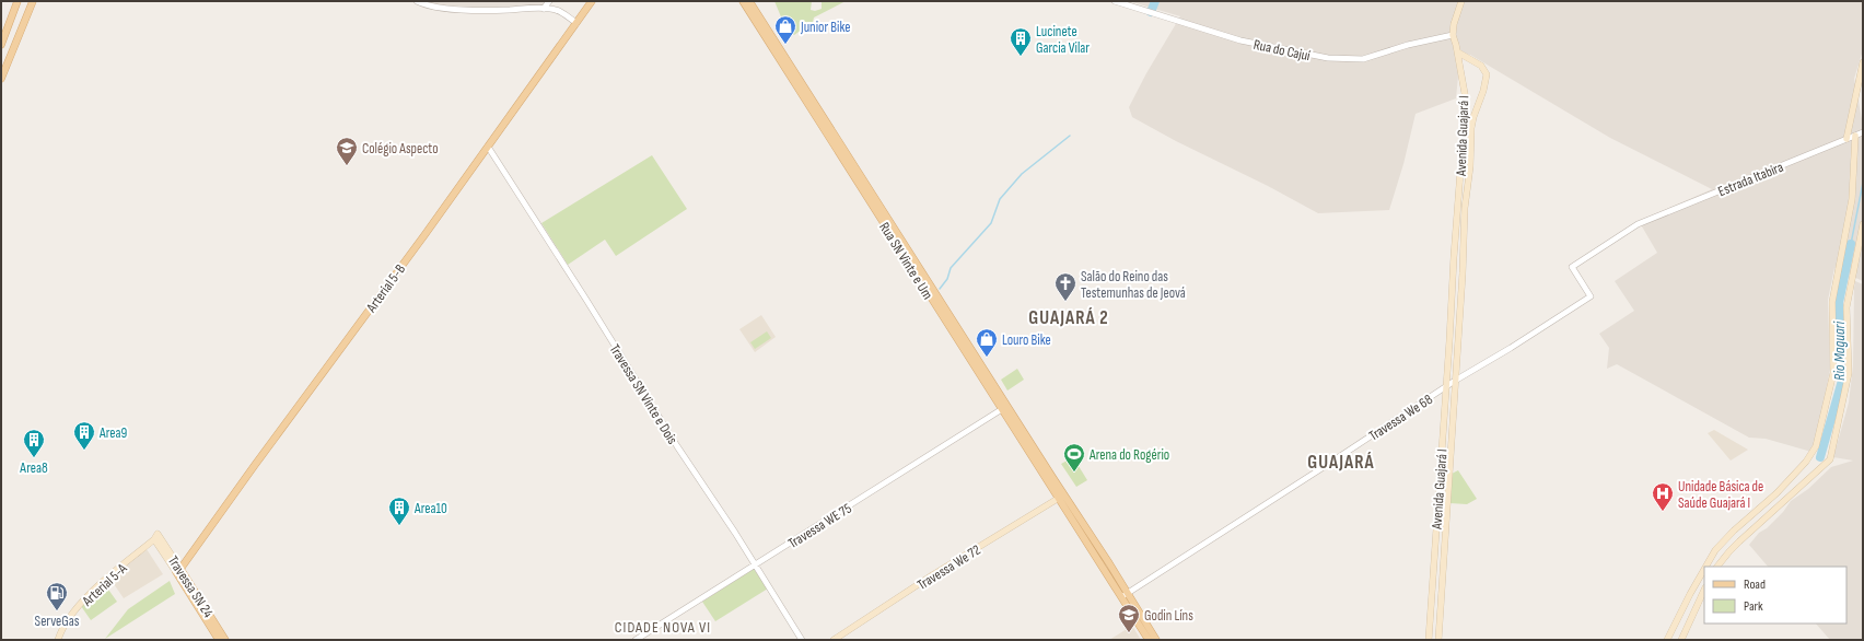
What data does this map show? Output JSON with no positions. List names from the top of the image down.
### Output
{
  "streets": {
    "main road": [
      "Avenida Guajará I",
      "Rua SN Vinte e Um",
      "Arterial 5-B",
      "Travessa We 72",
      "Arterial 5-A",
      "Travessa SN 24"
    ],
    "street": [
      "Rua do Cajuí",
      "Estrada Itabira",
      "Travessa SN Vinte e Dois",
      "Travessa We 68",
      "Travessa WE 75"
    ]
  },
  "crossings": [
    ["Avenida Guajará I", "Travessa We 68"],
    ["Estrada Itabira", "Travessa We 68"],
    ["Rua SN Vinte e Um", "Travessa WE 75"],
    ["Rua SN Vinte e Um", "Travessa We 72"],
    ["Arterial 5-B", "Travessa SN Vinte e Dois"],
    ["Arterial 5-B", "Travessa SN 24"],
    ["Travessa SN Vinte e Dois", "Travessa WE 75"],
    ["Arterial 5-A", "Travessa SN 24"]
  ],
  "districts": ["GUAJARÁ 2", "GUAJARÁ", "CIDADE NOVA VI"],
  "water": ["Rio Maguari"],
  "places": {
    "shop": ["Junior Bike", "Louro Bike"],
    "building": [
      "Lucinete Garcia Vilar",
      "Area9",
      "Area8",
      "Area10"
    ],
    "school or university": ["Colégio Aspecto", "Godin Líns"],
    "church": ["Salão do Reino das Testemunhas de Jeová"],
    "sports": ["Arena do Rogério"],
    "hospital": ["Unidade Básica de Saúde Guajará I"],
    "fuel station": ["ServeGas"]
  },
  "legend": ["Road", "Park"]
}
